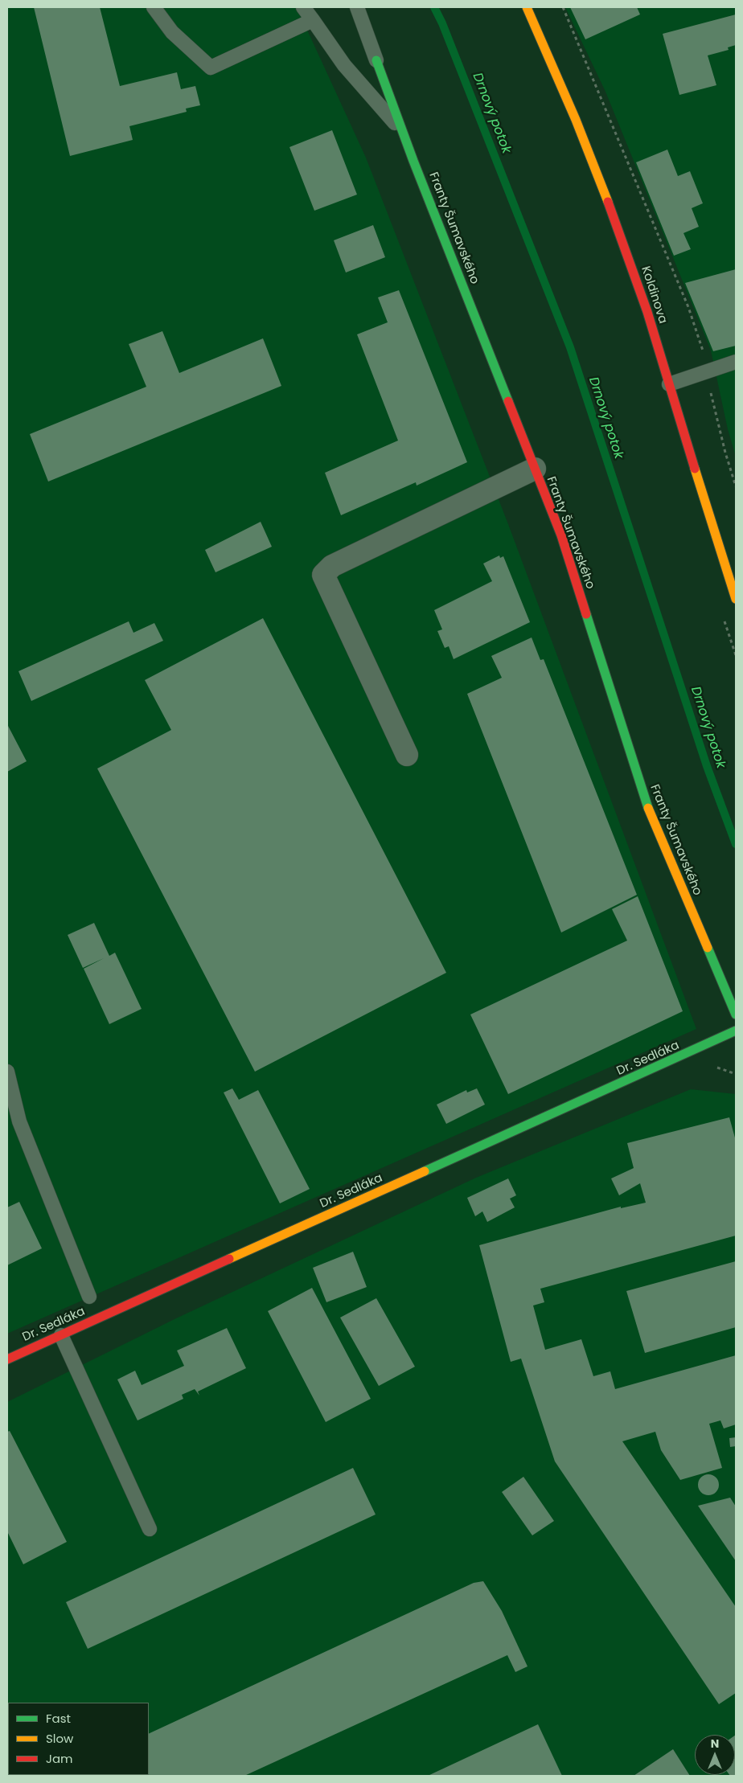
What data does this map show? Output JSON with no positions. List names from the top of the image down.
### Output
{
  "streets": {
    "street": ["Franty Šumavského", "Koldinova", "Dr. Sedláka"]
  },
  "water": ["Drnový potok"],
  "legend": ["Fast", "Slow", "Jam"],
  "north": "top"
}
